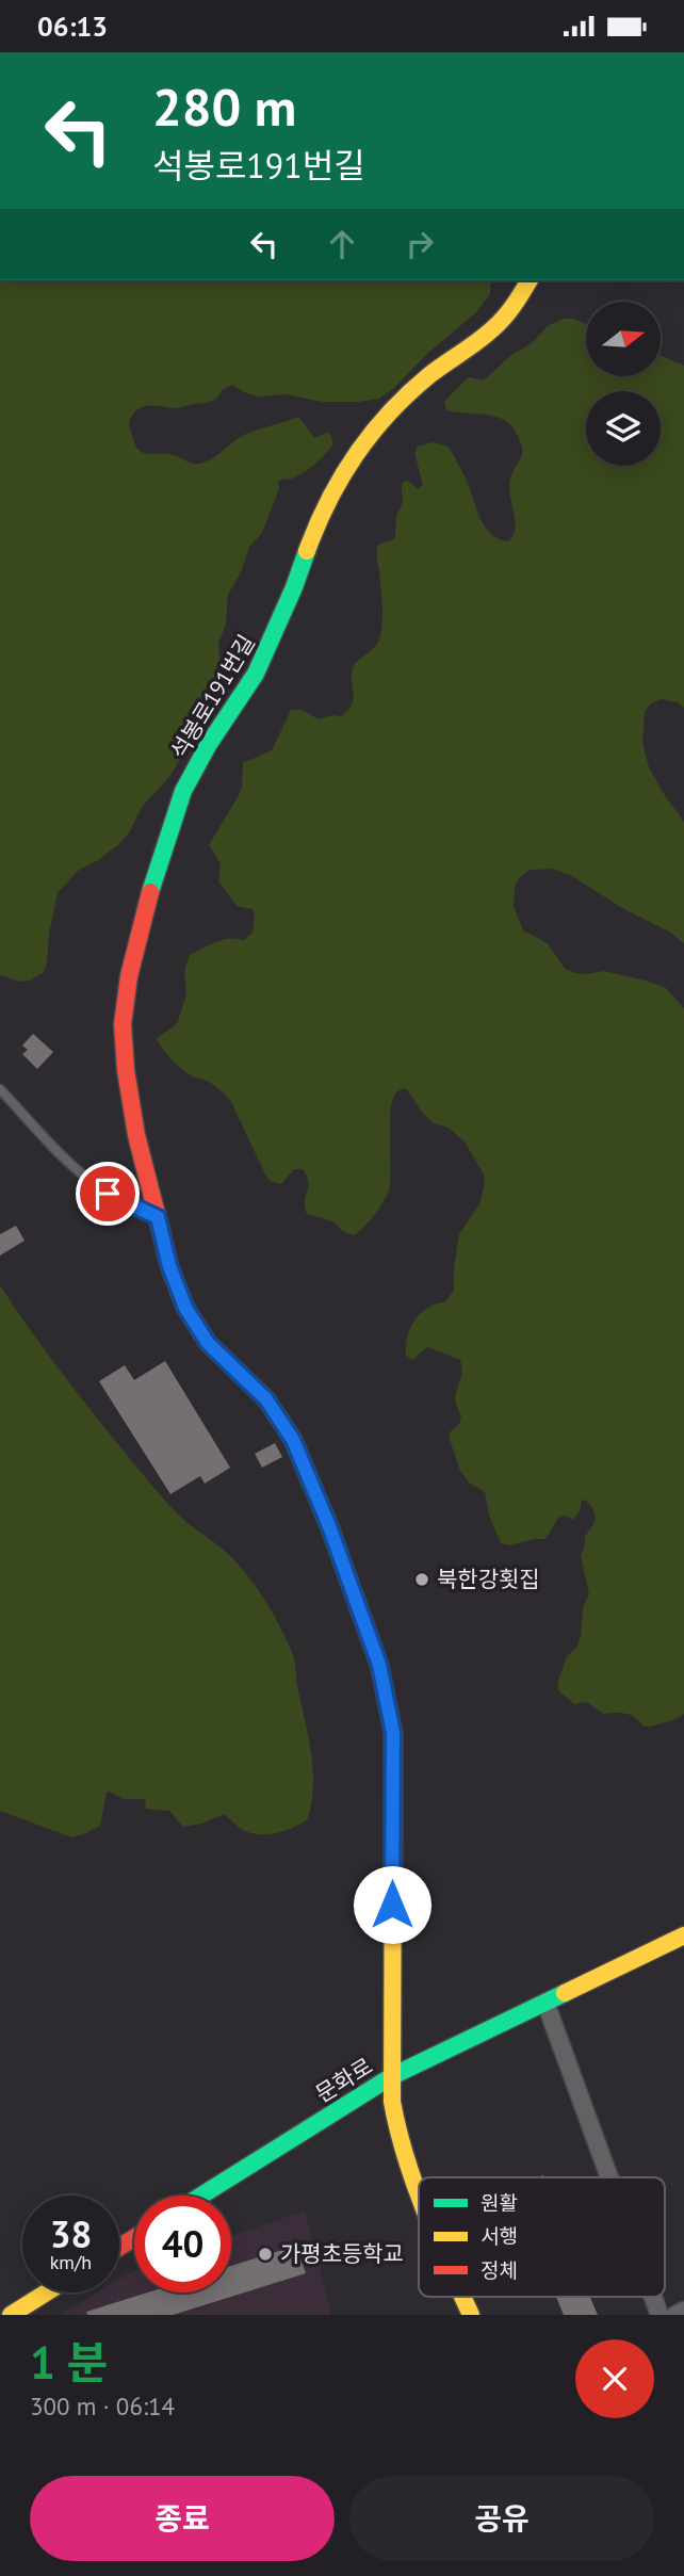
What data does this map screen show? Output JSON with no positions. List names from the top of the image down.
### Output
{
  "streets": {
    "street": ["석봉로191번길", "문화로"]
  },
  "crossings": [
    ["석봉로191번길", "문화로"]
  ],
  "places": ["북한강횟집", "가평초등학교"],
  "legend": ["원활", "서행", "정체"],
  "north": "right",
  "page": {
    "status": "06:13",
    "turn": ["280 m", "석봉로191번길"],
    "speed": "38 km/h",
    "limit": "40",
    "heading": ["1 분", "300 m · 06:14"],
    "buttons": ["종료", "공유"]
  }
}
